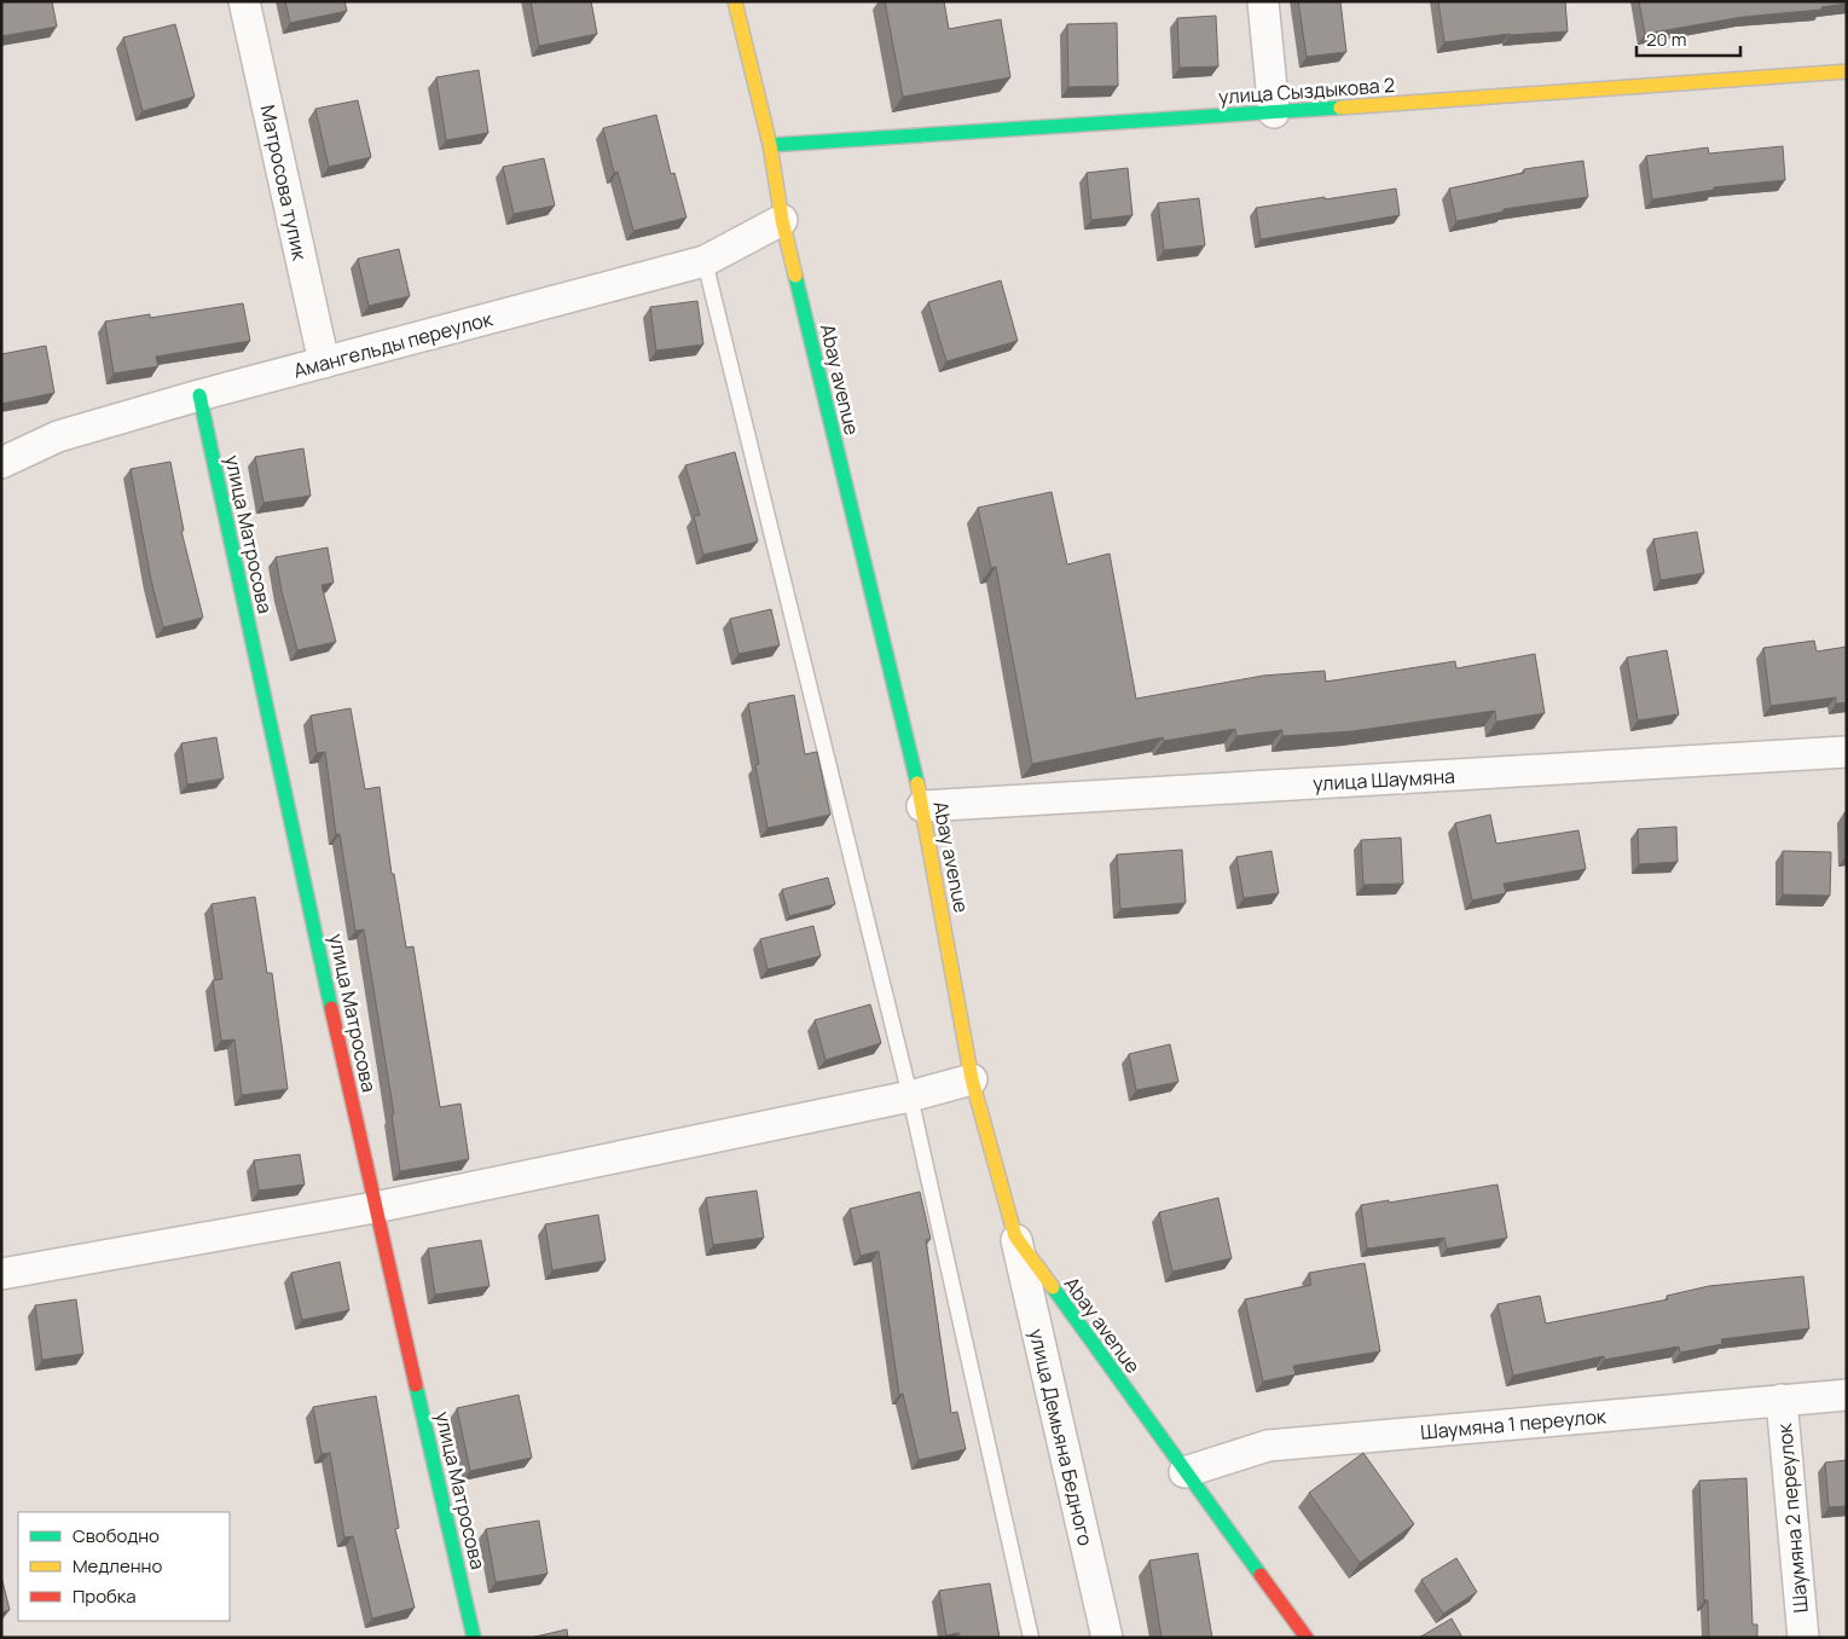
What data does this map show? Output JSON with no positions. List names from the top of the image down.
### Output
{
  "streets": {
    "street": [
      "улица Сыздыкова 2",
      "Матросова тупик",
      "Амангельды переулок",
      "Abay avenue",
      "улица Матросова",
      "улица Шаумяна",
      "Шаумяна 1 переулок",
      "улица Демьяна Бедного",
      "Шаумяна 2 переулок"
    ]
  },
  "crossings": [
    ["улица Сыздыкова 2", "Abay avenue"],
    ["Матросова тупик", "Амангельды переулок"],
    ["Амангельды переулок", "Abay avenue"],
    ["Амангельды переулок", "улица Матросова"],
    ["Abay avenue", "улица Шаумяна"],
    ["Abay avenue", "Шаумяна 1 переулок"],
    ["Abay avenue", "улица Демьяна Бедного"],
    ["Шаумяна 1 переулок", "Шаумяна 2 переулок"]
  ],
  "legend": ["Свободно", "Медленно", "Пробка"],
  "scale_bar": "20 m"
}
